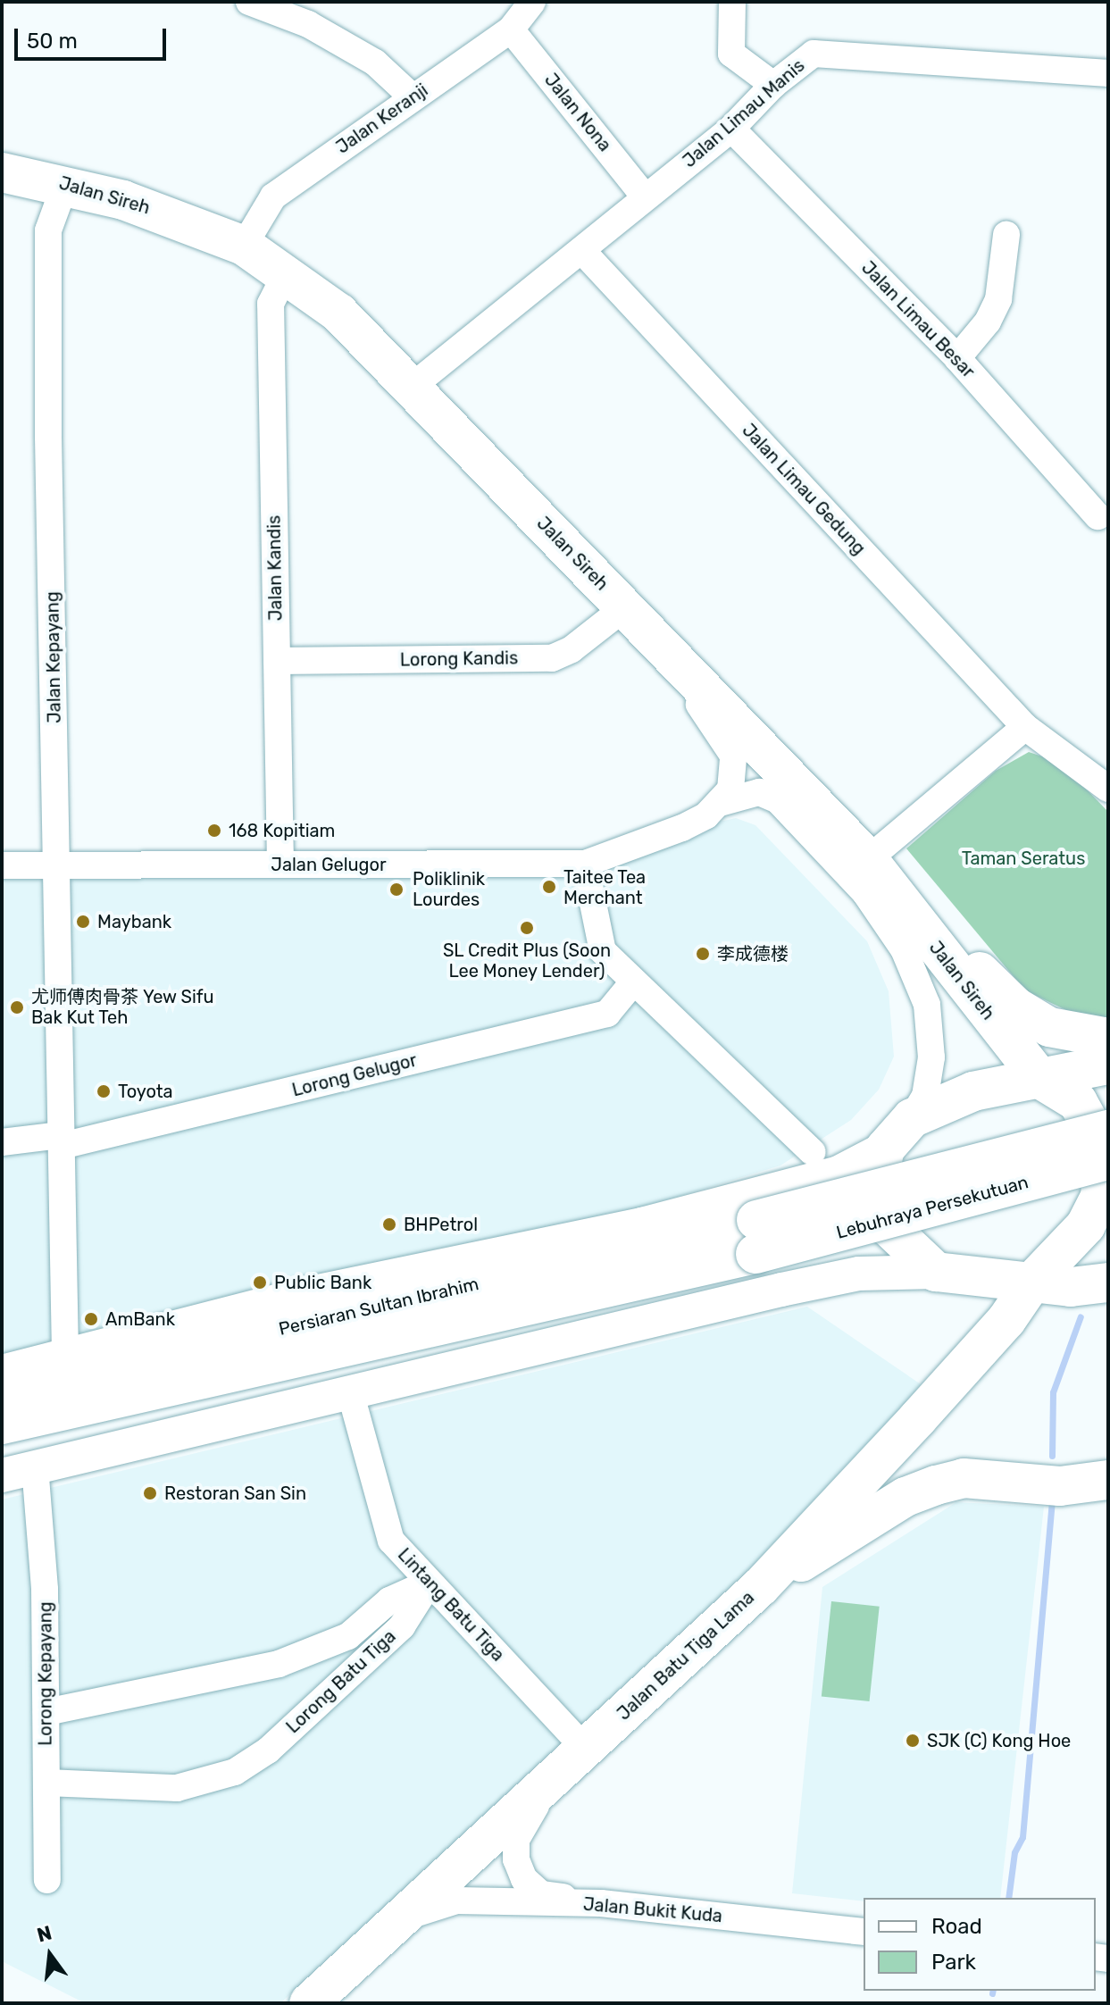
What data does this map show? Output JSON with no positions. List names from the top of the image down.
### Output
{
  "streets": {
    "highway": [
      "Jalan Sireh",
      "Lebuhraya Persekutuan",
      "Persiaran Sultan Ibrahim",
      "Jalan Batu Tiga Lama"
    ],
    "street": [
      "Jalan Nona",
      "Jalan Limau Manis",
      "Jalan Keranji",
      "Jalan Limau Besar",
      "Jalan Limau Gedung",
      "Jalan Kandis",
      "Jalan Kepayang",
      "Lorong Kandis",
      "Jalan Gelugor",
      "Lorong Gelugor",
      "Lintang Batu Tiga",
      "Lorong Kepayang",
      "Lorong Batu Tiga",
      "Jalan Bukit Kuda"
    ]
  },
  "crossings": [
    ["Jalan Nona", "Jalan Limau Manis"],
    ["Jalan Nona", "Jalan Keranji"],
    ["Jalan Limau Manis", "Jalan Sireh"],
    ["Jalan Limau Manis", "Jalan Limau Besar"],
    ["Jalan Limau Manis", "Jalan Limau Gedung"],
    ["Jalan Keranji", "Jalan Sireh"],
    ["Jalan Sireh", "Jalan Kandis"],
    ["Jalan Sireh", "Jalan Kepayang"],
    ["Jalan Sireh", "Lorong Kandis"],
    ["Jalan Sireh", "Jalan Gelugor"],
    ["Jalan Sireh", "Jalan Batu Tiga Lama"],
    ["Jalan Kandis", "Lorong Kandis"],
    ["Jalan Kandis", "Jalan Gelugor"],
    ["Jalan Kepayang", "Jalan Gelugor"],
    ["Jalan Kepayang", "Lorong Gelugor"],
    ["Lebuhraya Persekutuan", "Persiaran Sultan Ibrahim"],
    ["Lintang Batu Tiga", "Jalan Batu Tiga Lama"],
    ["Lintang Batu Tiga", "Lorong Batu Tiga"],
    ["Jalan Batu Tiga Lama", "Jalan Bukit Kuda"],
    ["Lorong Kepayang", "Lorong Batu Tiga"]
  ],
  "parks": ["Taman Seratus"],
  "places": [
    "168 Kopitiam",
    "Taitee Tea Merchant",
    "Poliklinik Lourdes",
    "Maybank",
    "SL Credit Plus (Soon Lee Money Lender)",
    "李成德楼",
    "尤师傅肉骨茶 Yew Sifu Bak Kut Teh",
    "Toyota",
    "BHPetrol",
    "Public Bank",
    "AmBank",
    "Restoran San Sin",
    "SJK (C) Kong Hoe"
  ],
  "legend": ["Road", "Park"],
  "scale_bar": "50 m",
  "north": "top"
}
